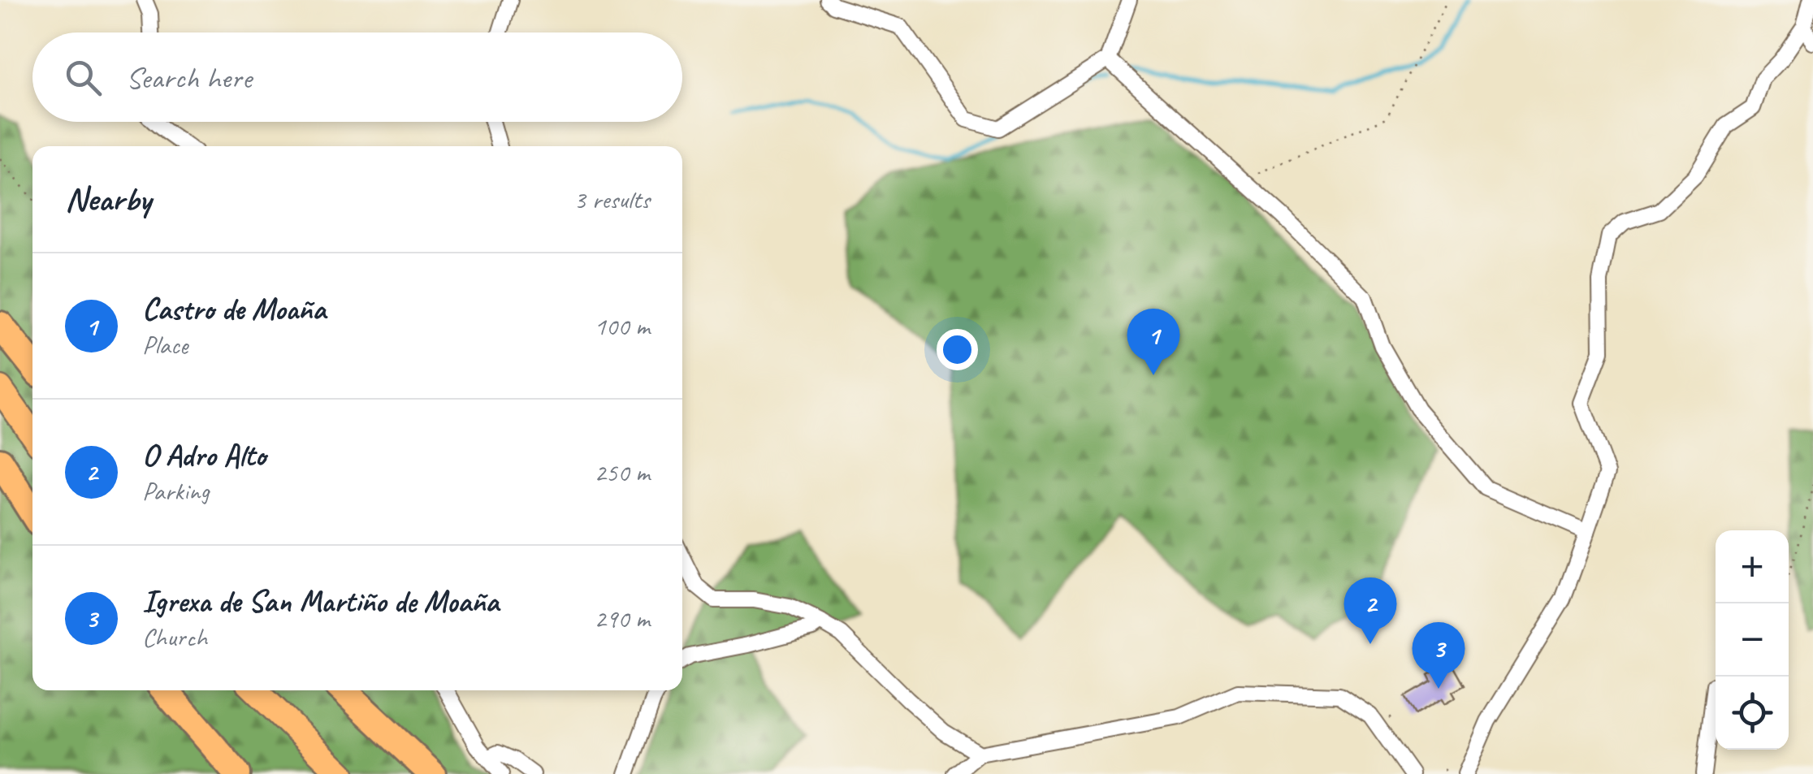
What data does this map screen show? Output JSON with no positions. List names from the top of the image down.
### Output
{
  "page": {
    "search": "Search here",
    "heading": ["Nearby", "3 results"],
    "list": [
      {
        "mark": "1",
        "name": "Castro de Moaña",
        "note": "Place",
        "value": "100 m"
      },
      {
        "mark": "2",
        "name": "O Adro Alto",
        "note": "Parking",
        "value": "250 m"
      },
      {
        "mark": "3",
        "name": "Igrexa de San Martiño de Moaña",
        "note": "Church",
        "value": "290 m"
      }
    ],
    "pins": ["1", "2", "3"],
    "map_buttons": ["+", "−"]
  }
}
